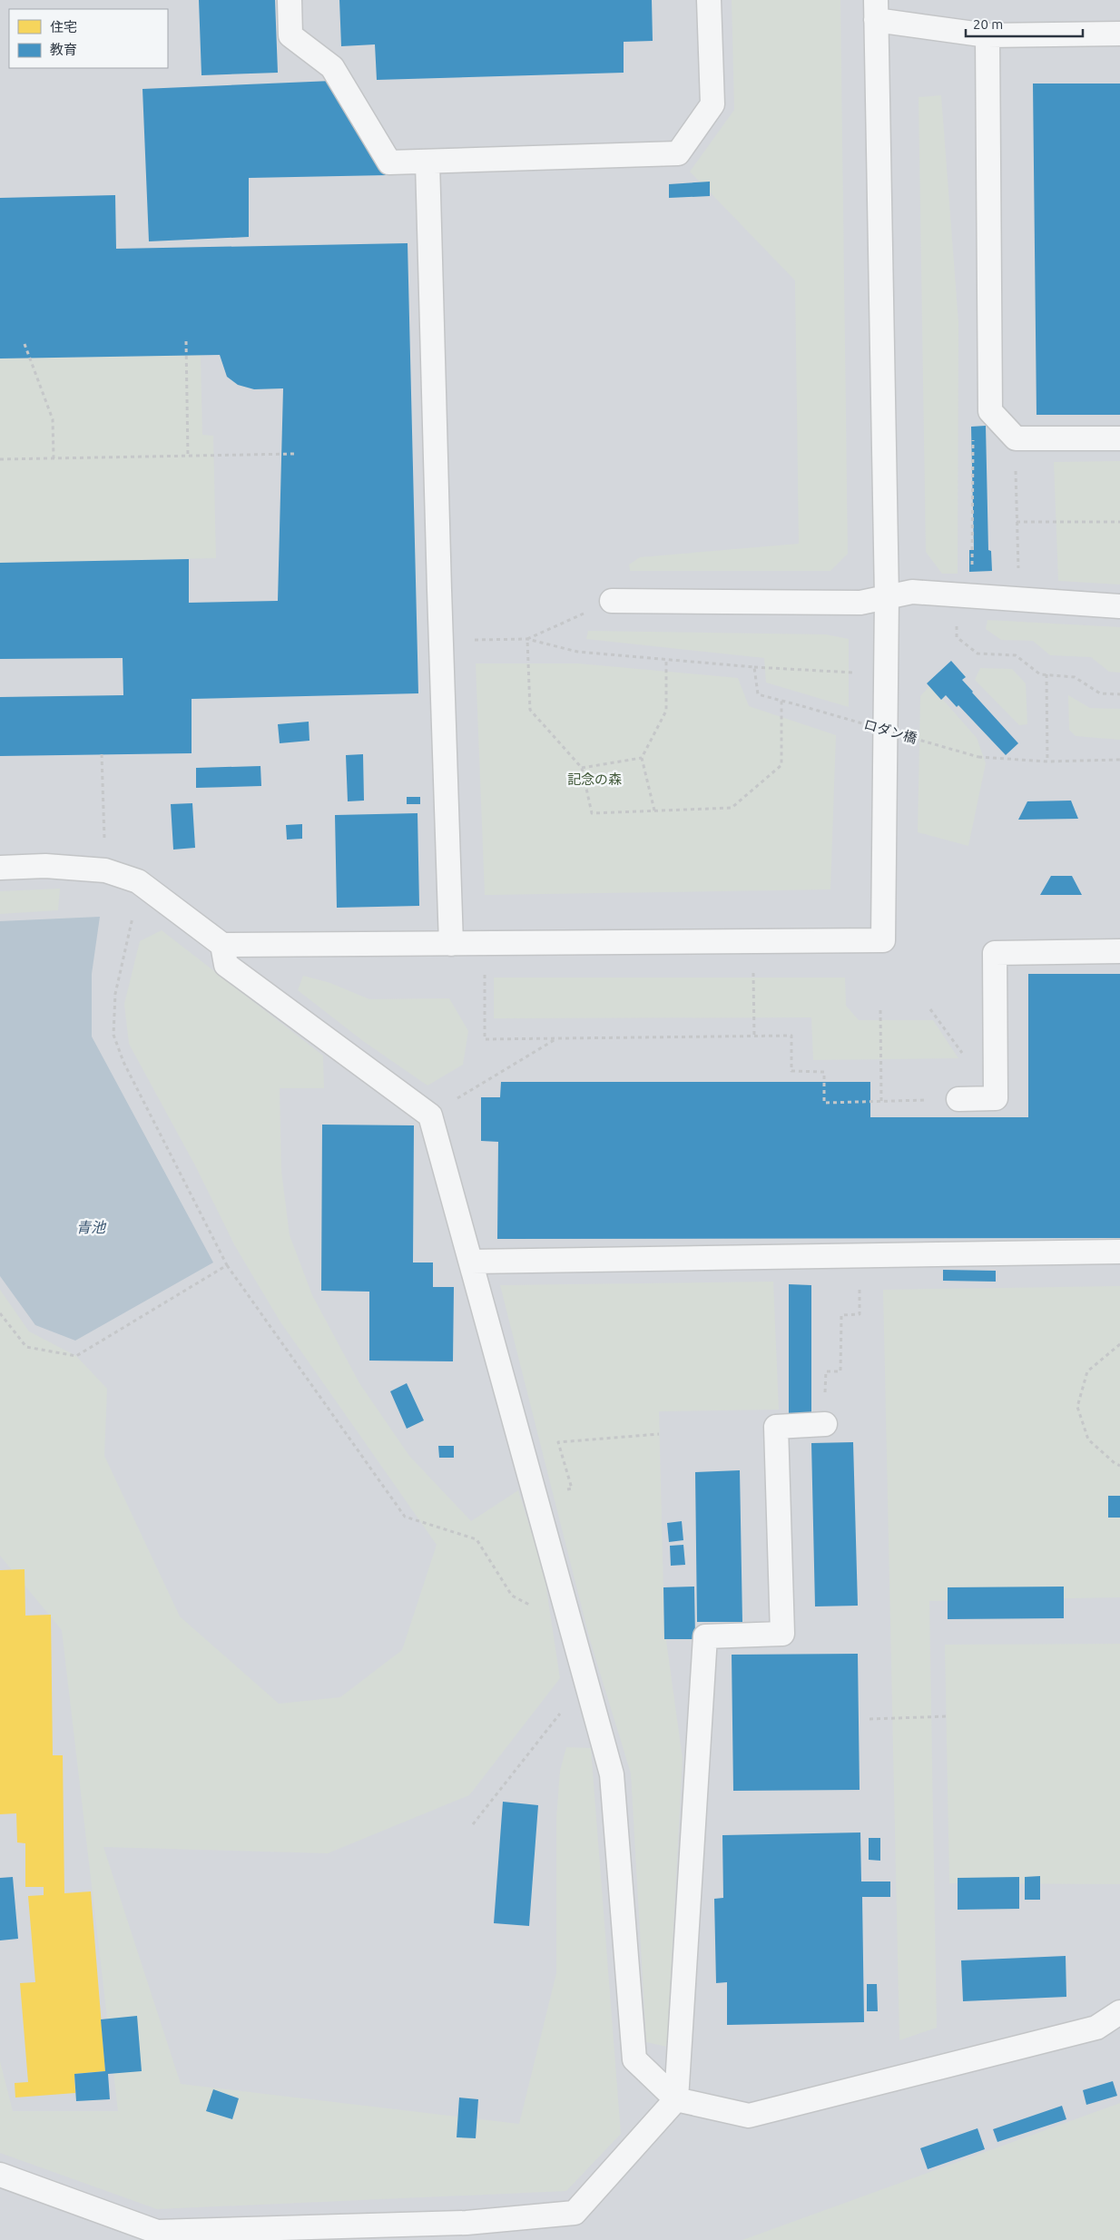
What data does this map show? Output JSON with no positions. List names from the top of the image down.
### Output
{
  "streets": {
    "path": ["ロダン橋"]
  },
  "water": ["青池"],
  "parks": ["記念の森"],
  "legend": ["住宅", "教育"],
  "scale_bar": "20 m"
}
